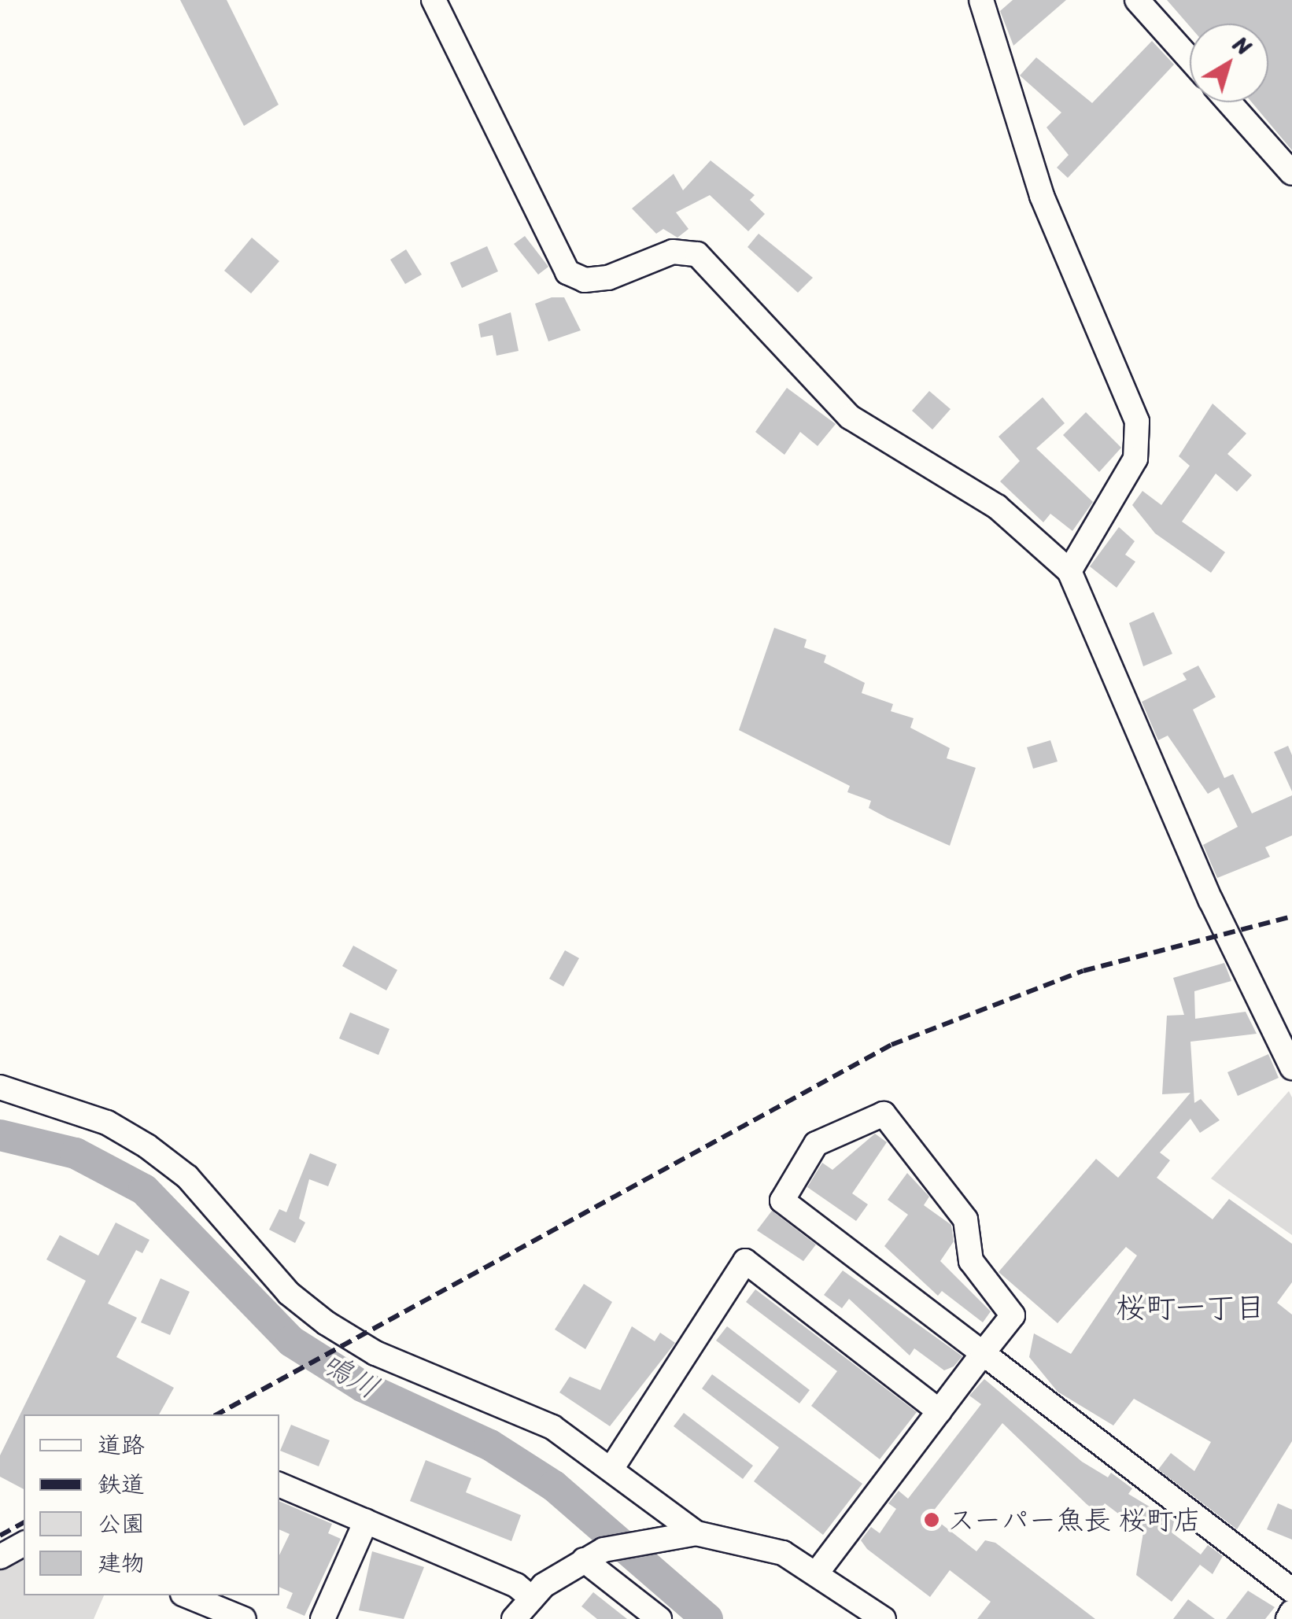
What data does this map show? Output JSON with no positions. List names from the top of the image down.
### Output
{
  "districts": ["桜町一丁目"],
  "water": ["鳴川"],
  "places": ["スーパー魚長 桜町店"],
  "legend": [
    "道路",
    "鉄道",
    "公園",
    "建物"
  ],
  "north": "top right"
}
